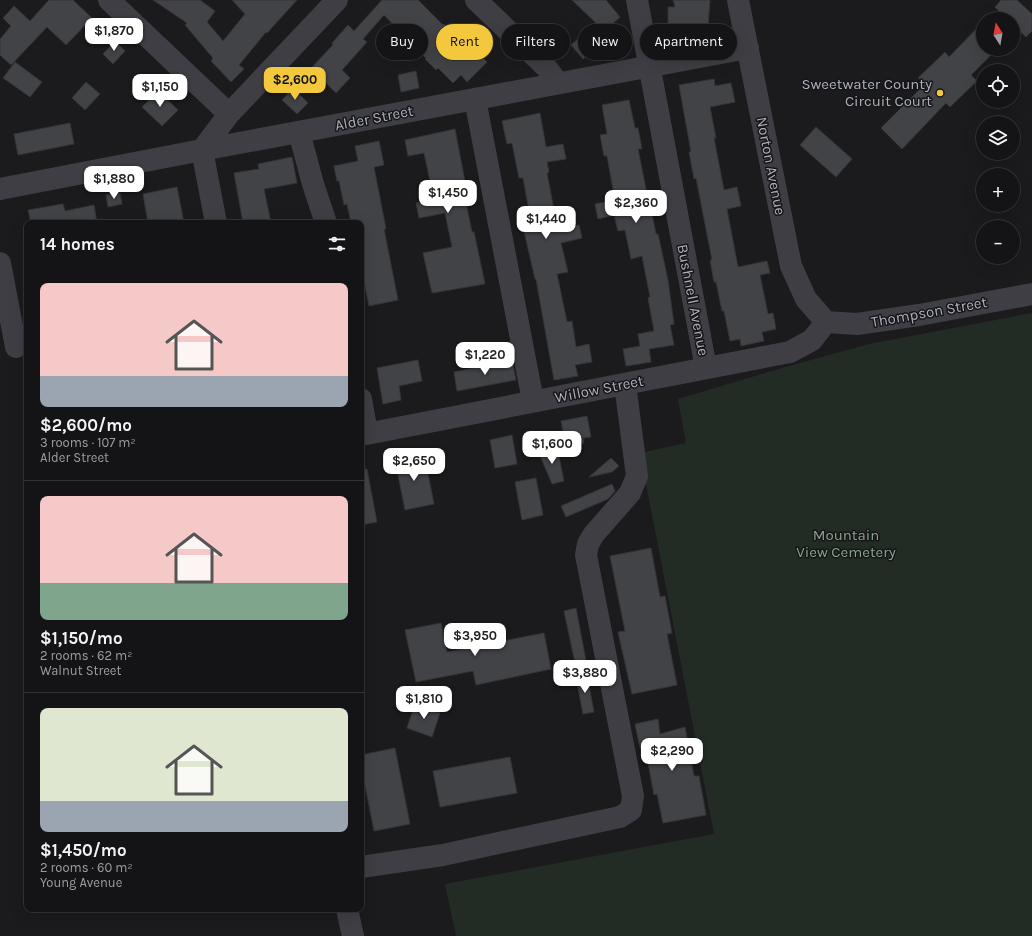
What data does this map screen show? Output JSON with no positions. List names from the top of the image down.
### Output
{
  "streets": {
    "street": [
      "Alder Street",
      "Norton Avenue",
      "Bushnell Avenue",
      "Thompson Street",
      "Willow Street"
    ]
  },
  "crossings": [
    ["Alder Street", "Norton Avenue"],
    ["Alder Street", "Bushnell Avenue"],
    ["Norton Avenue", "Thompson Street"],
    ["Norton Avenue", "Willow Street"],
    ["Bushnell Avenue", "Willow Street"],
    ["Thompson Street", "Willow Street"]
  ],
  "parks": ["Mountain View Cemetery"],
  "places": ["Sweetwater County Circuit Court"],
  "north": "top",
  "page": {
    "map_buttons": ["+", "−"],
    "price": [
      "$1,870",
      "$2,600",
      "$1,150",
      "$1,880",
      "$1,450",
      "$2,360",
      "$1,440",
      "$1,220",
      "$1,600",
      "$2,650",
      "$3,950",
      "$3,880",
      "$1,810",
      "$2,290"
    ],
    "chip": [
      "Buy",
      "Rent",
      "Filters",
      "New",
      "Apartment"
    ],
    "heading": "14 homes",
    "list": [
      {
        "name": "$2,600/mo",
        "note": "3 rooms · 107 m² · Alder Street"
      },
      {
        "name": "$1,150/mo",
        "note": "2 rooms · 62 m² · Walnut Street"
      },
      {
        "name": "$1,450/mo",
        "note": "2 rooms · 60 m² · Young Avenue"
      }
    ]
  }
}
